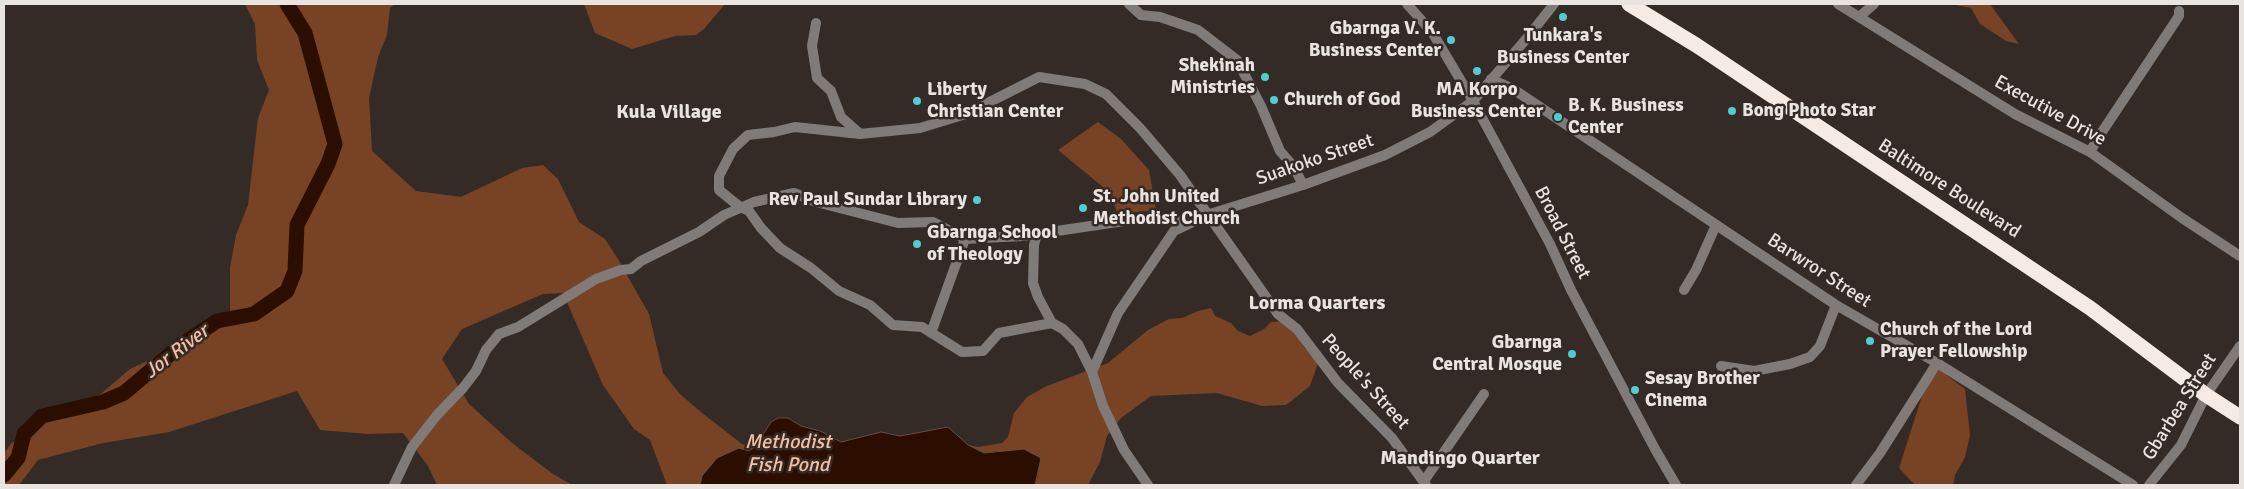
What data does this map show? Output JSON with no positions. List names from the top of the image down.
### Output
{
  "streets": {
    "highway": ["Baltimore Boulevard"],
    "street": [
      "Executive Drive",
      "Suakoko Street",
      "Broad Street",
      "Barwror Street",
      "People's Street",
      "Gbarbea Street"
    ]
  },
  "crossings": [
    ["Suakoko Street", "Broad Street"],
    ["Suakoko Street", "Barwror Street"],
    ["Suakoko Street", "People's Street"],
    ["Baltimore Boulevard", "Gbarbea Street"]
  ],
  "districts": ["Kula Village", "Lorma Quarters", "Mandingo Quarter"],
  "water": ["Jor River", "Methodist Fish Pond"],
  "places": [
    "Tunkara's Business Center",
    "Gbarnga V. K. Business Center",
    "MA Korpo Business Center",
    "Shekinah Ministries",
    "Church of God",
    "Liberty Christian Center",
    "Bong Photo Star",
    "B. K. Business Center",
    "Rev Paul Sundar Library",
    "St. John United Methodist Church",
    "Gbarnga School of Theology",
    "Church of the Lord Prayer Fellowship",
    "Gbarnga Central Mosque",
    "Sesay Brother Cinema"
  ]
}
